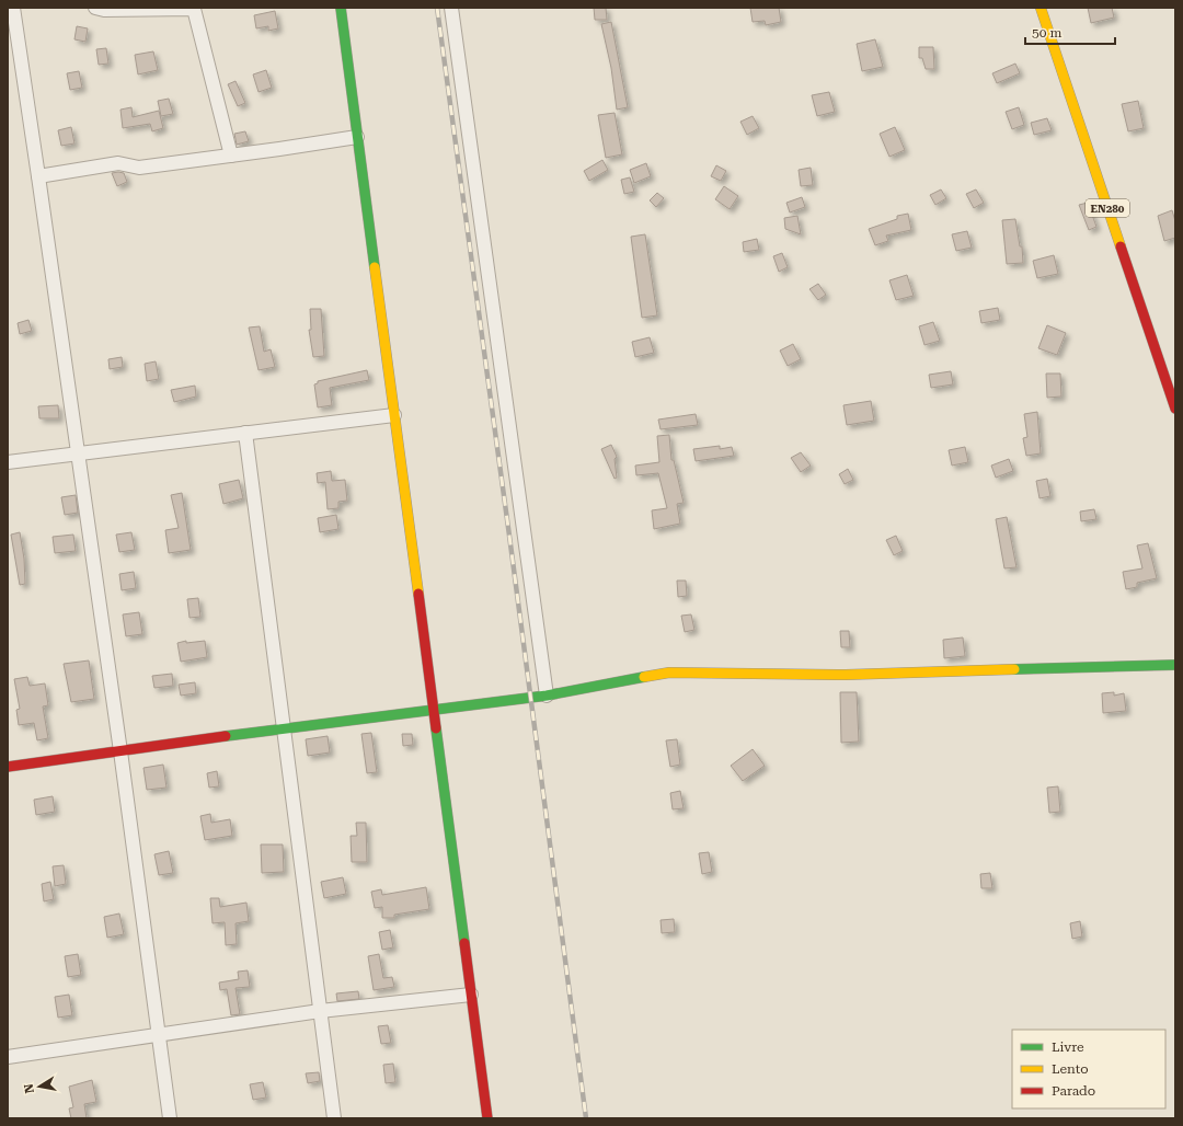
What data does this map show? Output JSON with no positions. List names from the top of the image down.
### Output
{
  "streets": {
    "street": ["EN280"]
  },
  "legend": ["Livre", "Lento", "Parado"],
  "scale_bar": "50 m",
  "north": "left"
}
